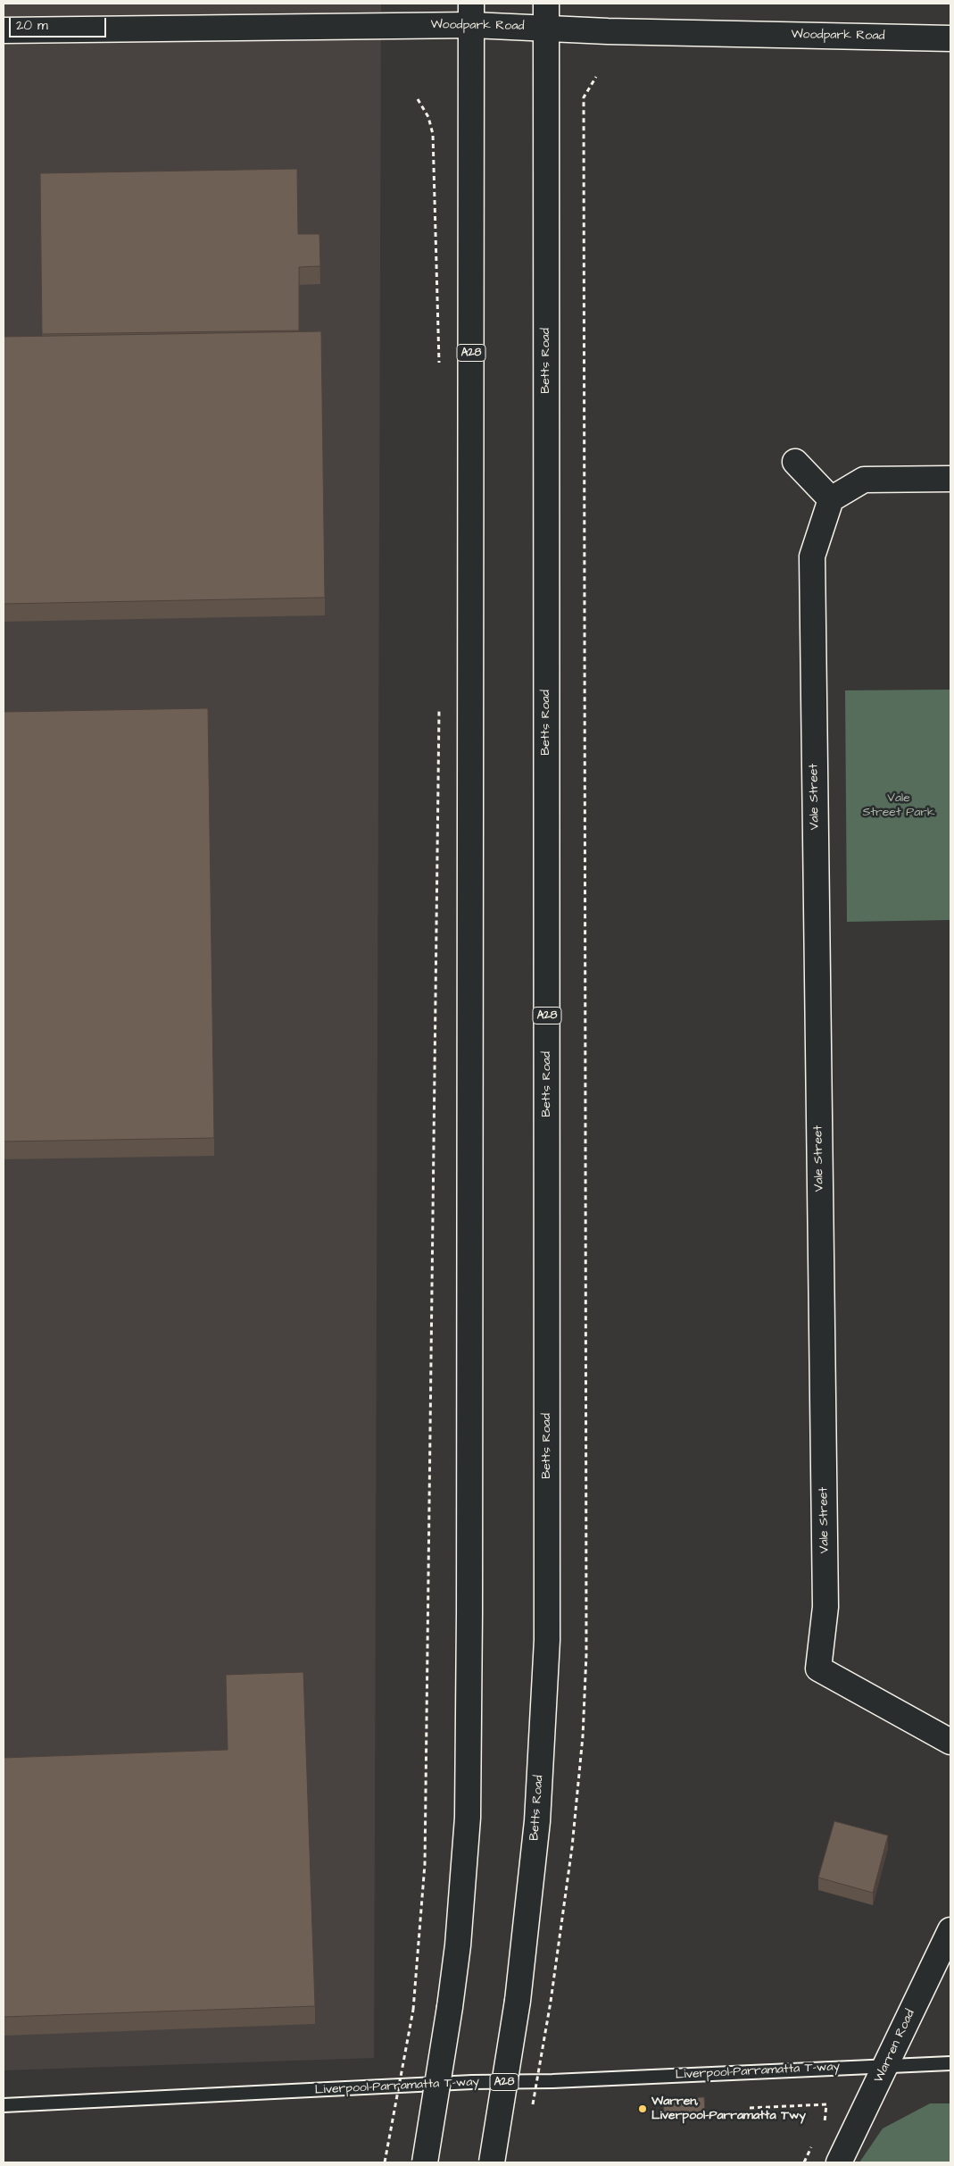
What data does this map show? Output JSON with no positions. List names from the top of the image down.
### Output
{
  "streets": {
    "main road": [
      "Woodpark Road",
      "A28",
      "Betts Road",
      "Vale Street",
      "Warren Road"
    ],
    "lane": ["Liverpool–Parramatta T-way"]
  },
  "crossings": [
    ["Woodpark Road", "A28"],
    ["Woodpark Road", "Betts Road"],
    ["Warren Road", "Liverpool–Parramatta T-way"]
  ],
  "parks": ["Vale Street Park"],
  "places": ["Warren, Liverpool-Parramatta Twy"],
  "scale_bar": "20 m"
}
